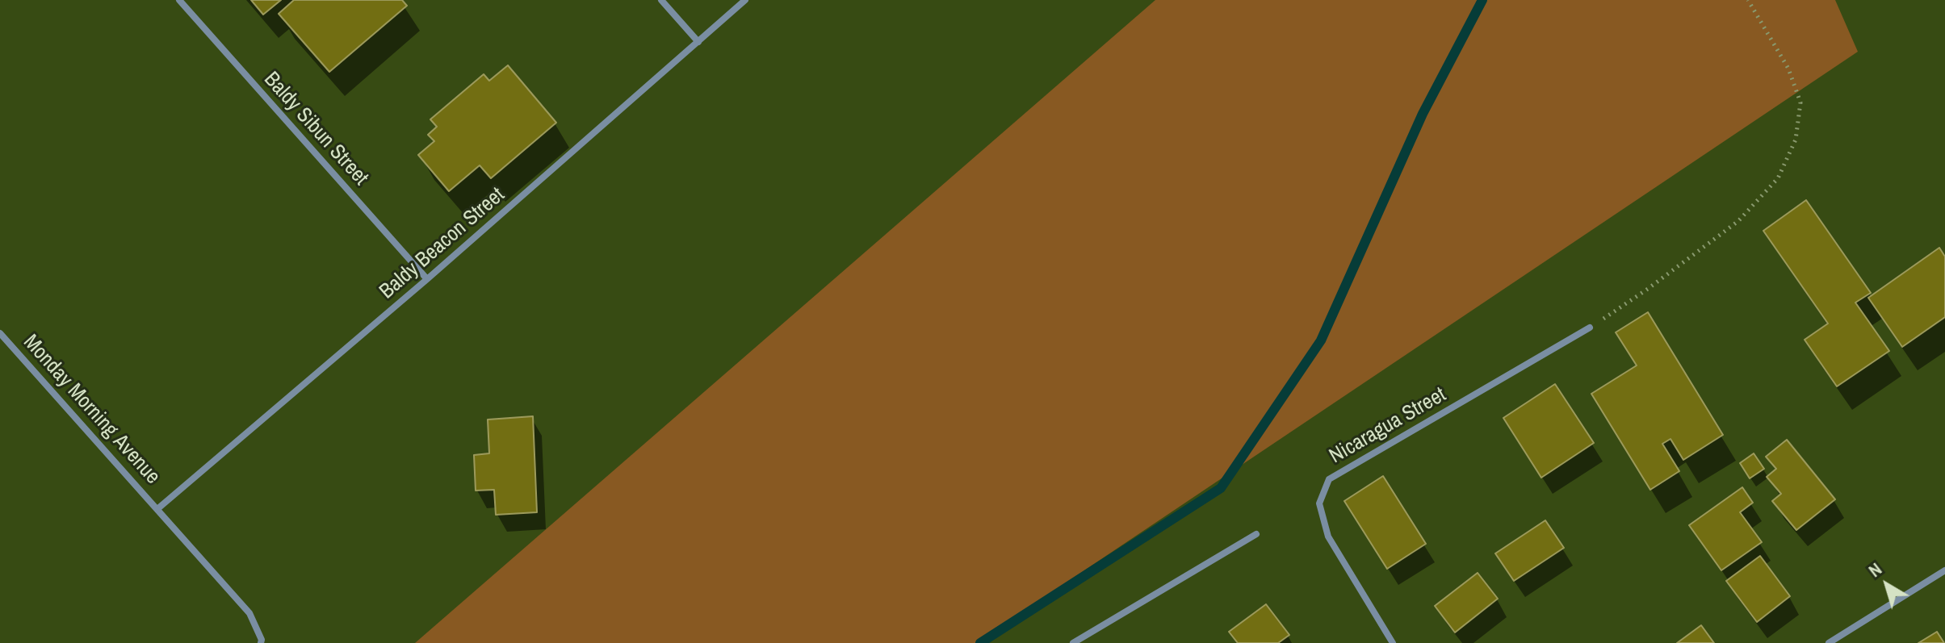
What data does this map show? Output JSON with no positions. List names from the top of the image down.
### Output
{
  "streets": {
    "street": [
      "Baldy Sibun Street",
      "Baldy Beacon Street",
      "Monday Morning Avenue",
      "Nicaragua Street"
    ]
  },
  "crossings": [
    ["Baldy Sibun Street", "Baldy Beacon Street"],
    ["Baldy Beacon Street", "Monday Morning Avenue"]
  ],
  "north": "top left"
}
